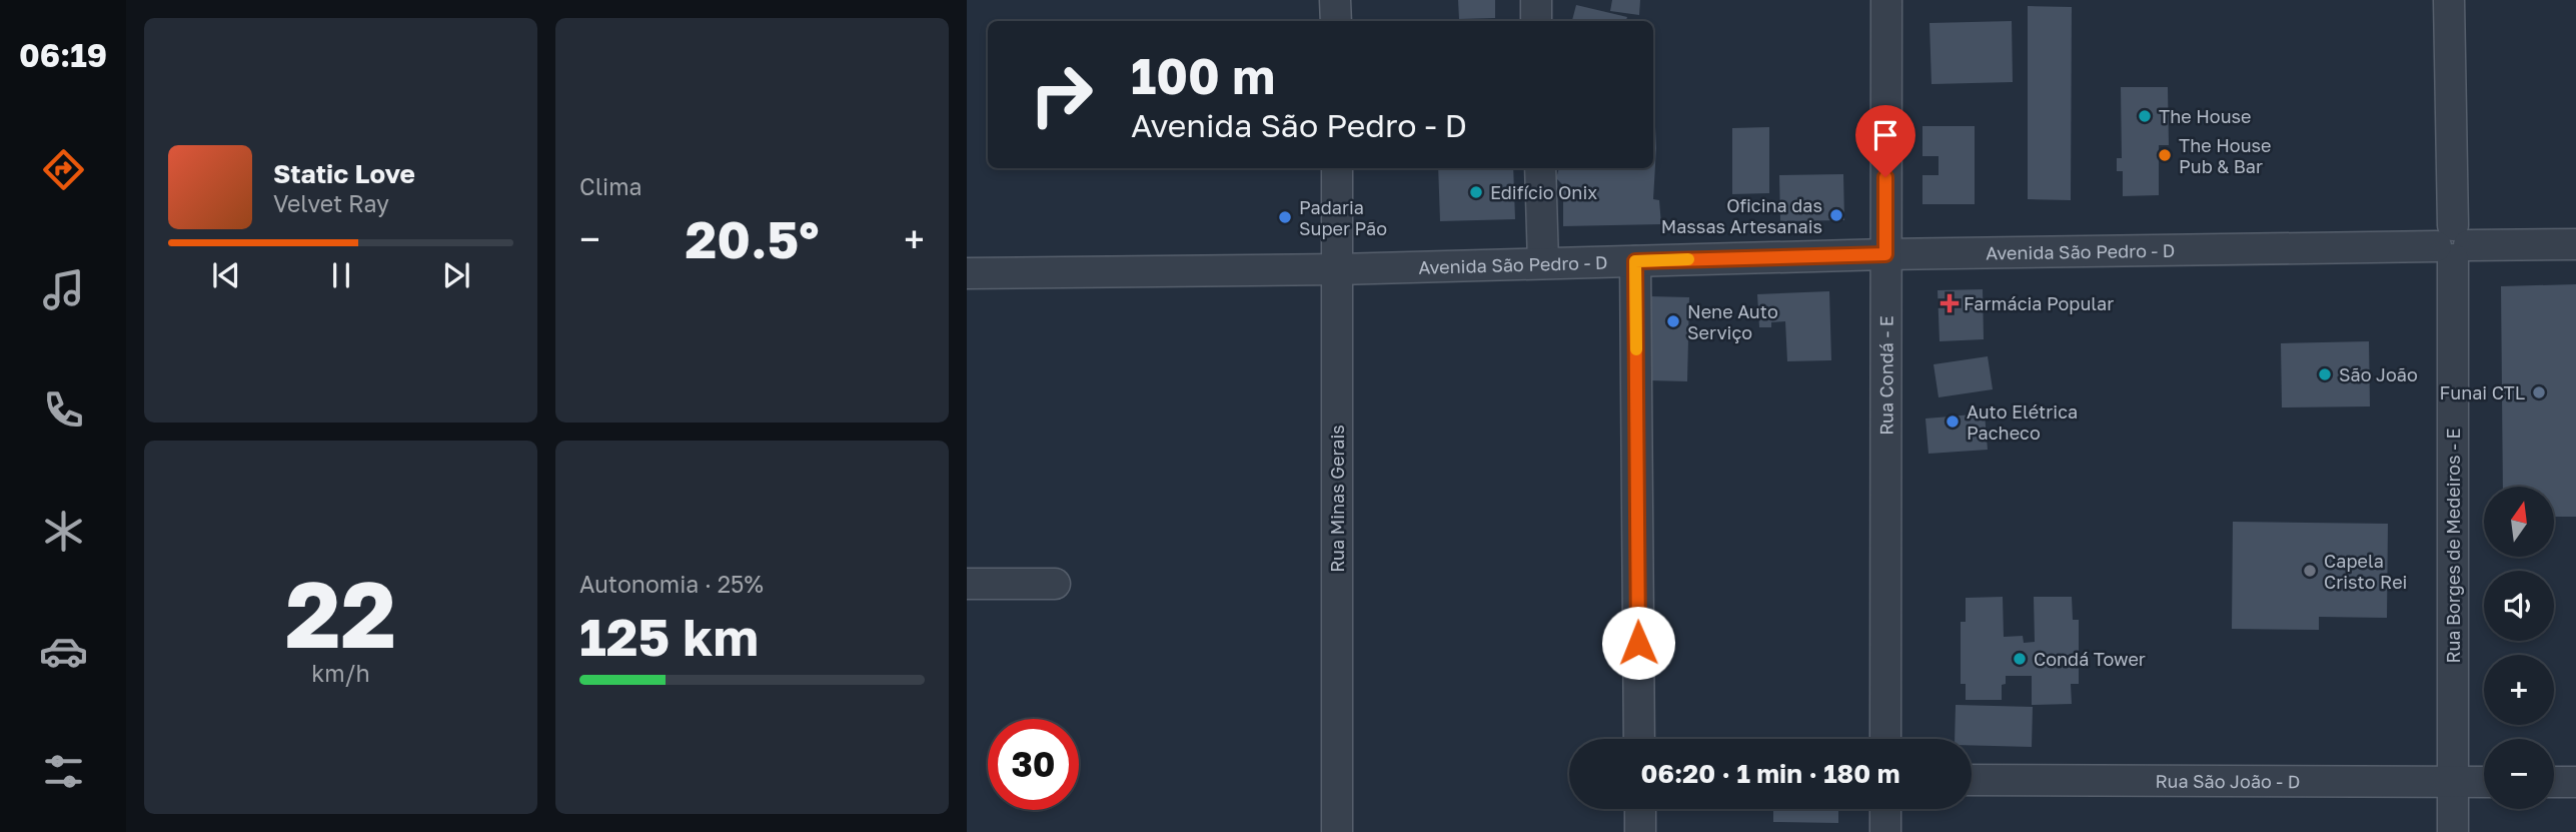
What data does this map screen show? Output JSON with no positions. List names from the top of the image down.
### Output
{
  "streets": {
    "street": [
      "Avenida São Pedro - D",
      "Rua Condá - E",
      "Rua Minas Gerais",
      "Rua Borges de Medeiros - E",
      "Rua São João - D"
    ]
  },
  "crossings": [
    ["Avenida São Pedro - D", "Rua Condá - E"],
    ["Avenida São Pedro - D", "Rua Minas Gerais"],
    ["Avenida São Pedro - D", "Rua Borges de Medeiros - E"],
    ["Rua Borges de Medeiros - E", "Rua São João - D"]
  ],
  "places": {
    "other": [
      "The House",
      "The House Pub & Bar",
      "Edifício Onix",
      "Oficina das Massas Artesanais",
      "Padaria Super Pão",
      "Nene Auto Serviço",
      "São João",
      "Funai CTL",
      "Auto Elétrica Pacheco",
      "Capela Cristo Rei",
      "Condá Tower"
    ],
    "health": ["Farmácia Popular"]
  },
  "north": "top",
  "page": {
    "tabs": "06:19",
    "tile": [
      "Clima",
      ["22", "km/h"],
      ["Autonomia · 25%", "125 km"]
    ],
    "turn": ["100 m", "Avenida São Pedro - D"],
    "song": ["Static Love", "Velvet Ray"],
    "heat": ["−", "20.5°", "+"],
    "map_buttons": ["+", "−"],
    "limit": "30",
    "trip": "06:20 · 1 min · 180 m"
  }
}
